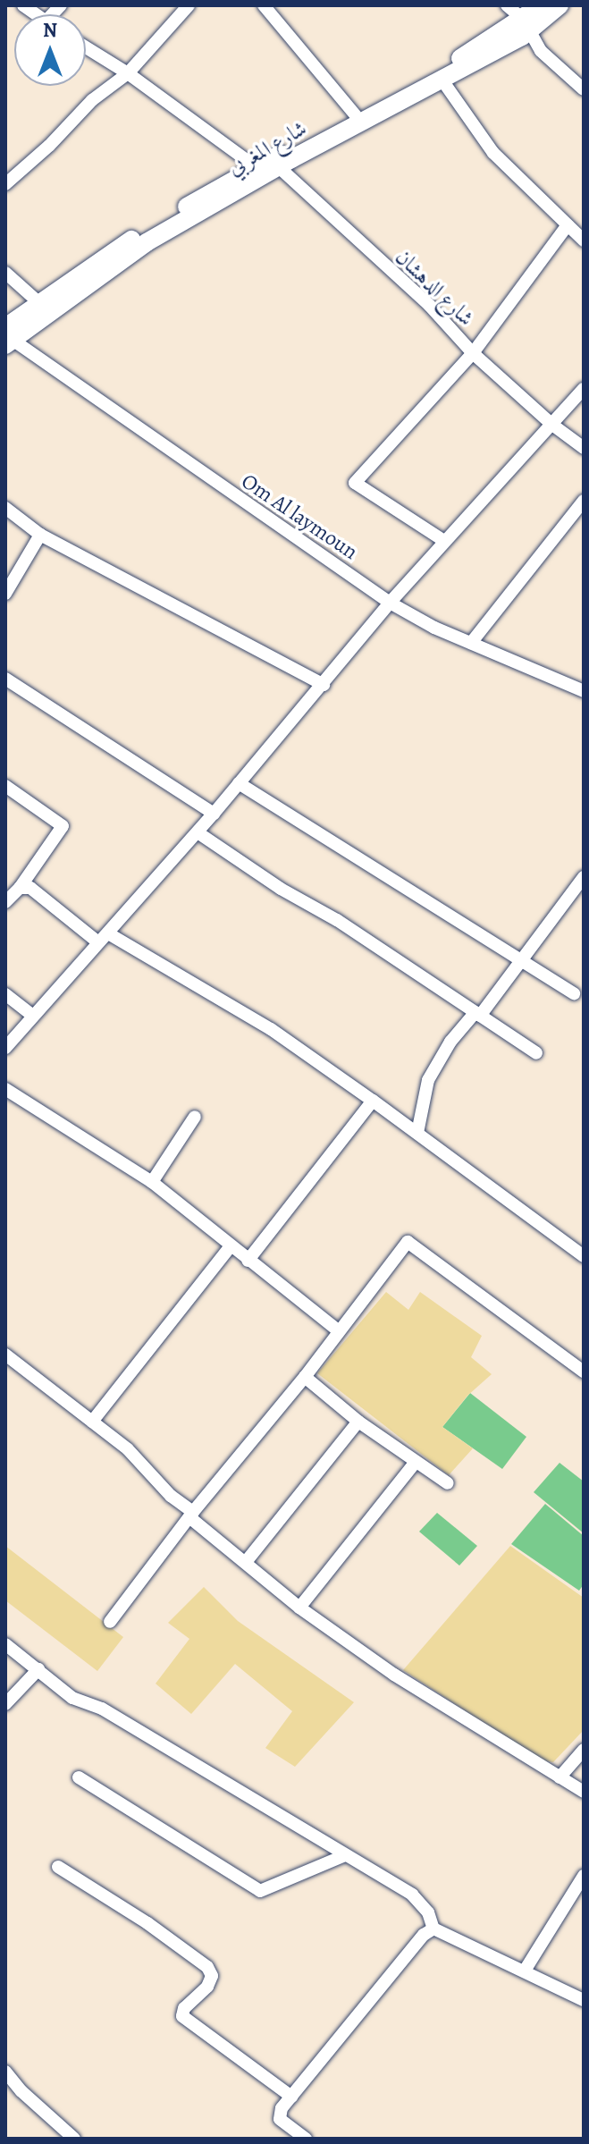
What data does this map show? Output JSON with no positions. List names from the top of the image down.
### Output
{
  "streets": {
    "main road": ["شارع المغربي"],
    "street": ["شارع الدهشان", "Om Al laymoun"]
  },
  "crossings": [
    ["شارع المغربي", "شارع الدهشان"],
    ["شارع المغربي", "Om Al laymoun"]
  ],
  "north": "top"
}
